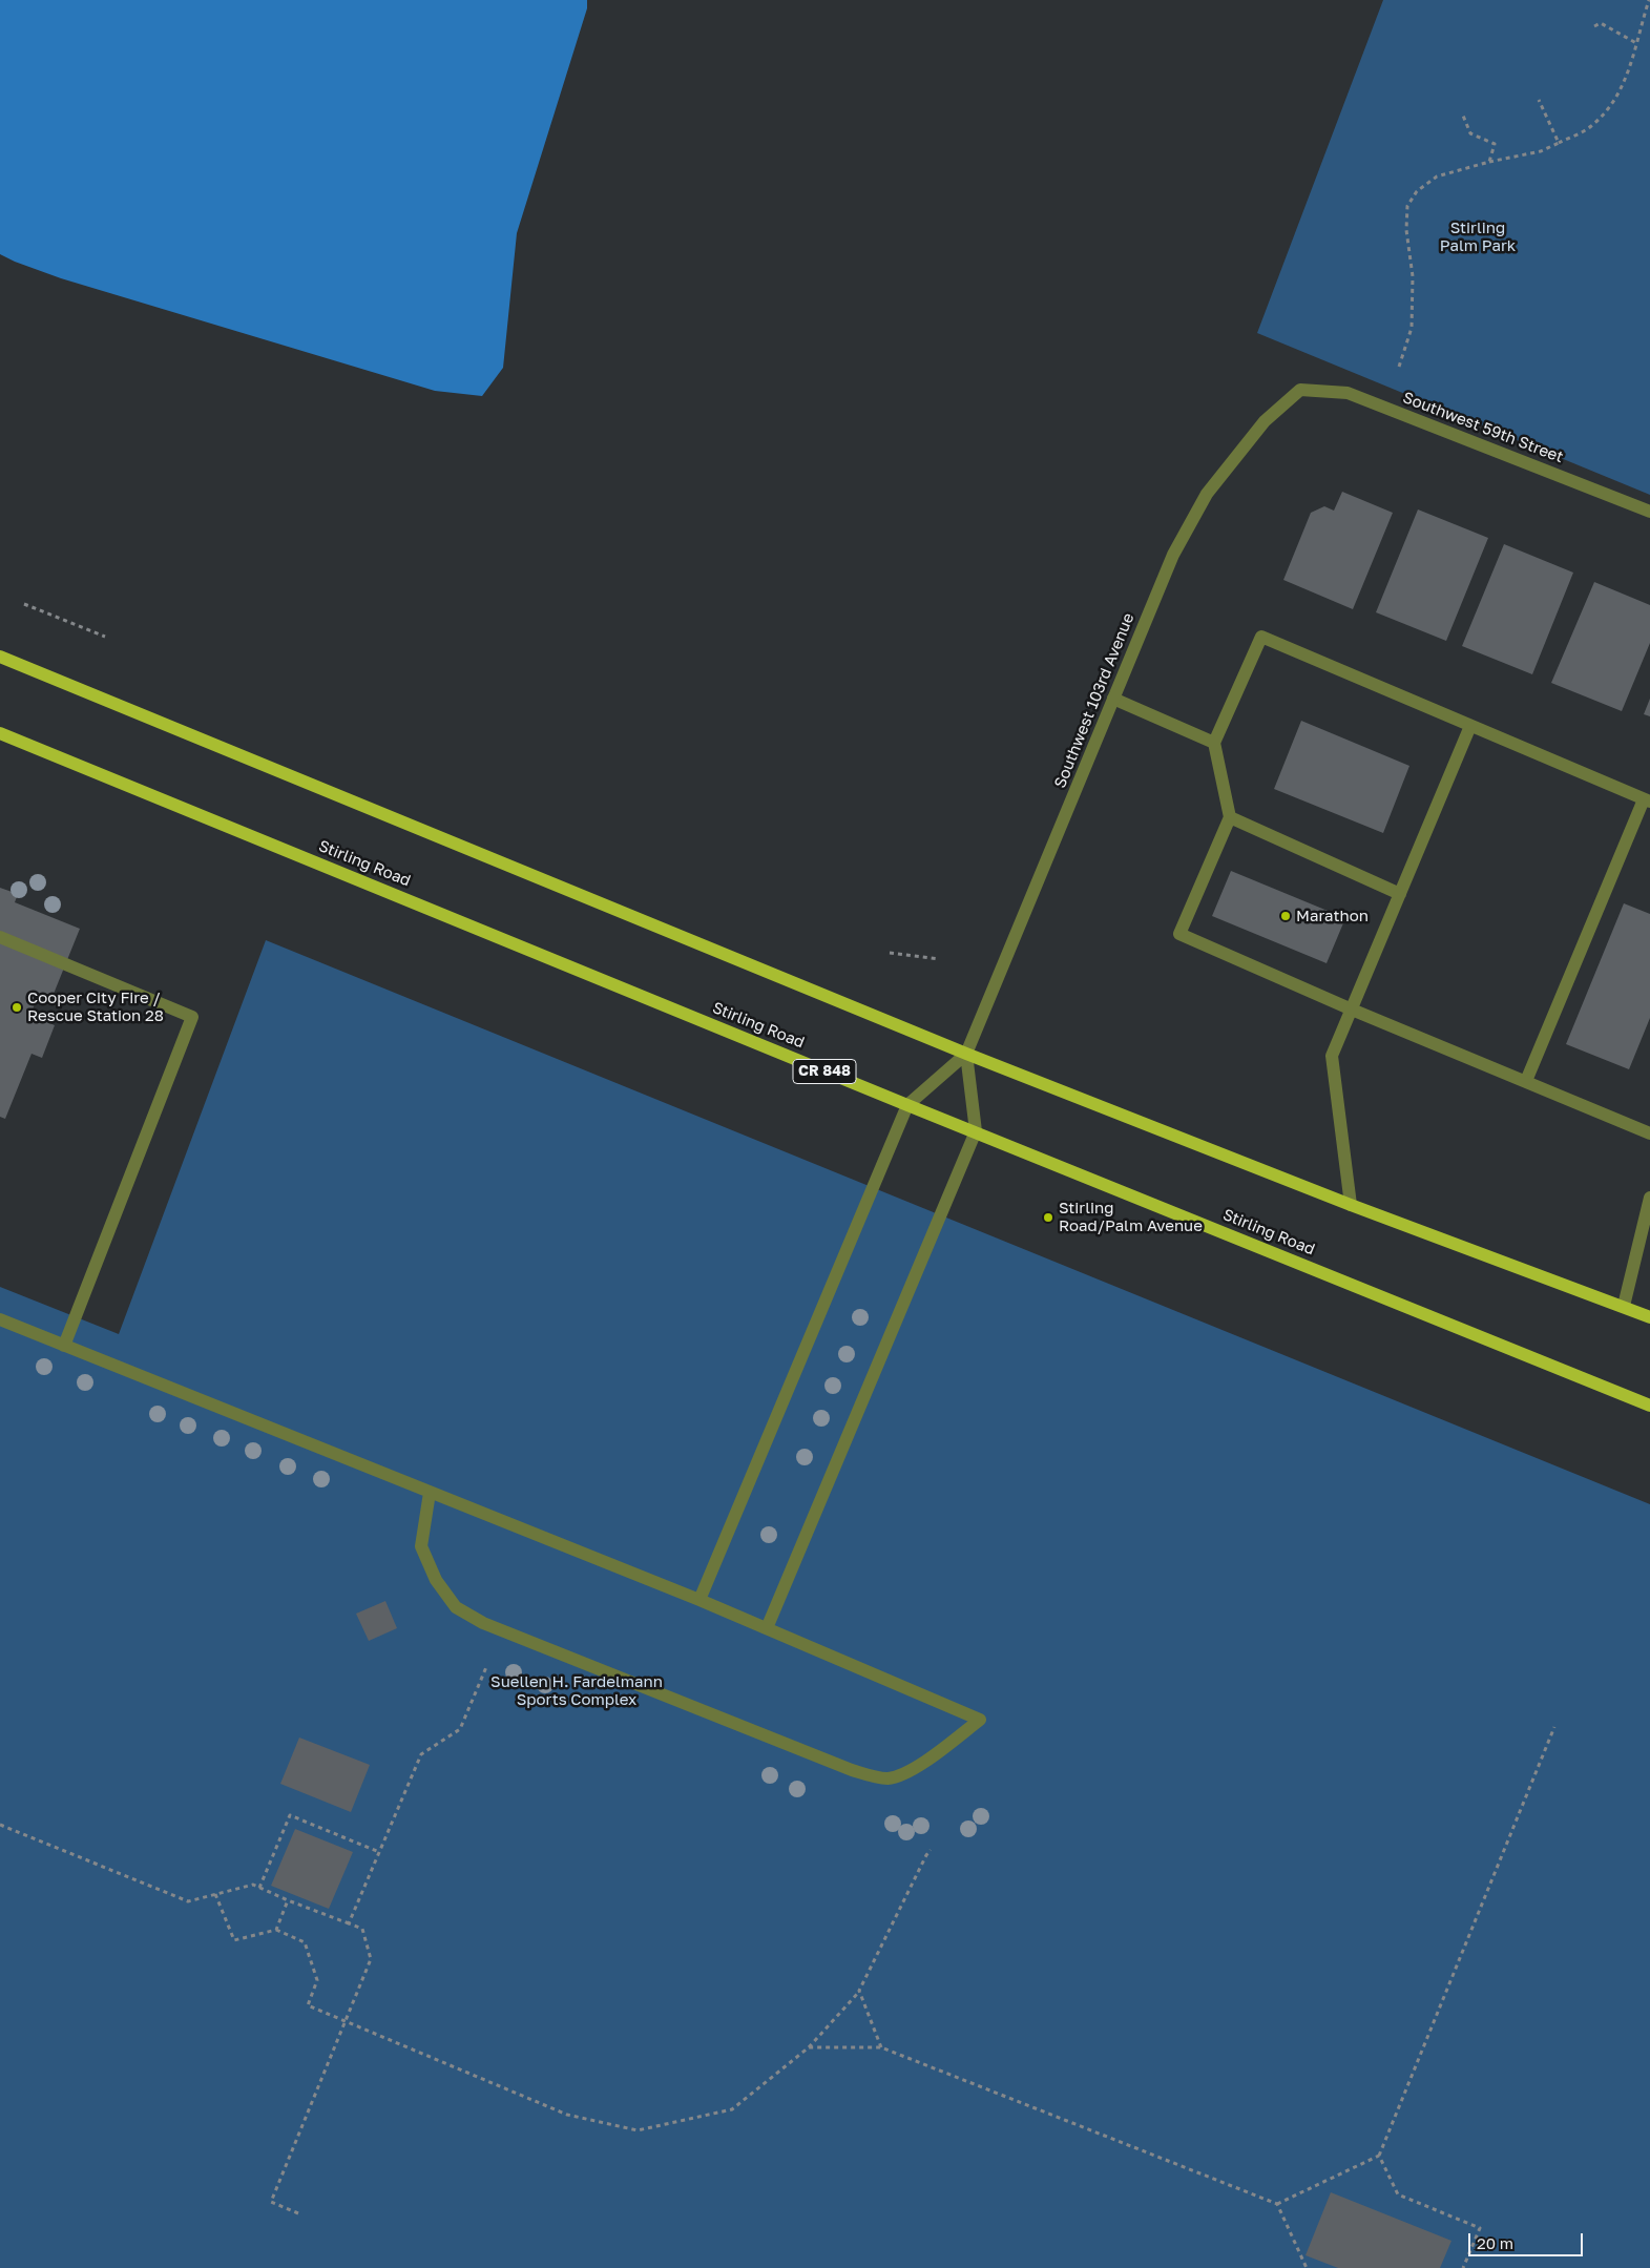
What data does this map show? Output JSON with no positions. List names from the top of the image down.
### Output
{
  "streets": {
    "main road": ["Stirling Road", "CR 848"],
    "street": ["Southwest 59th Street", "Southwest 103rd Avenue"]
  },
  "crossings": [
    ["Southwest 59th Street", "Southwest 103rd Avenue"]
  ],
  "parks": ["Stirling Palm Park", "Suellen H. Fardelmann Sports Complex"],
  "places": ["Marathon", "Cooper City Fire / Rescue Station 28", "Stirling Road/Palm Avenue"],
  "scale_bar": "20 m"
}
